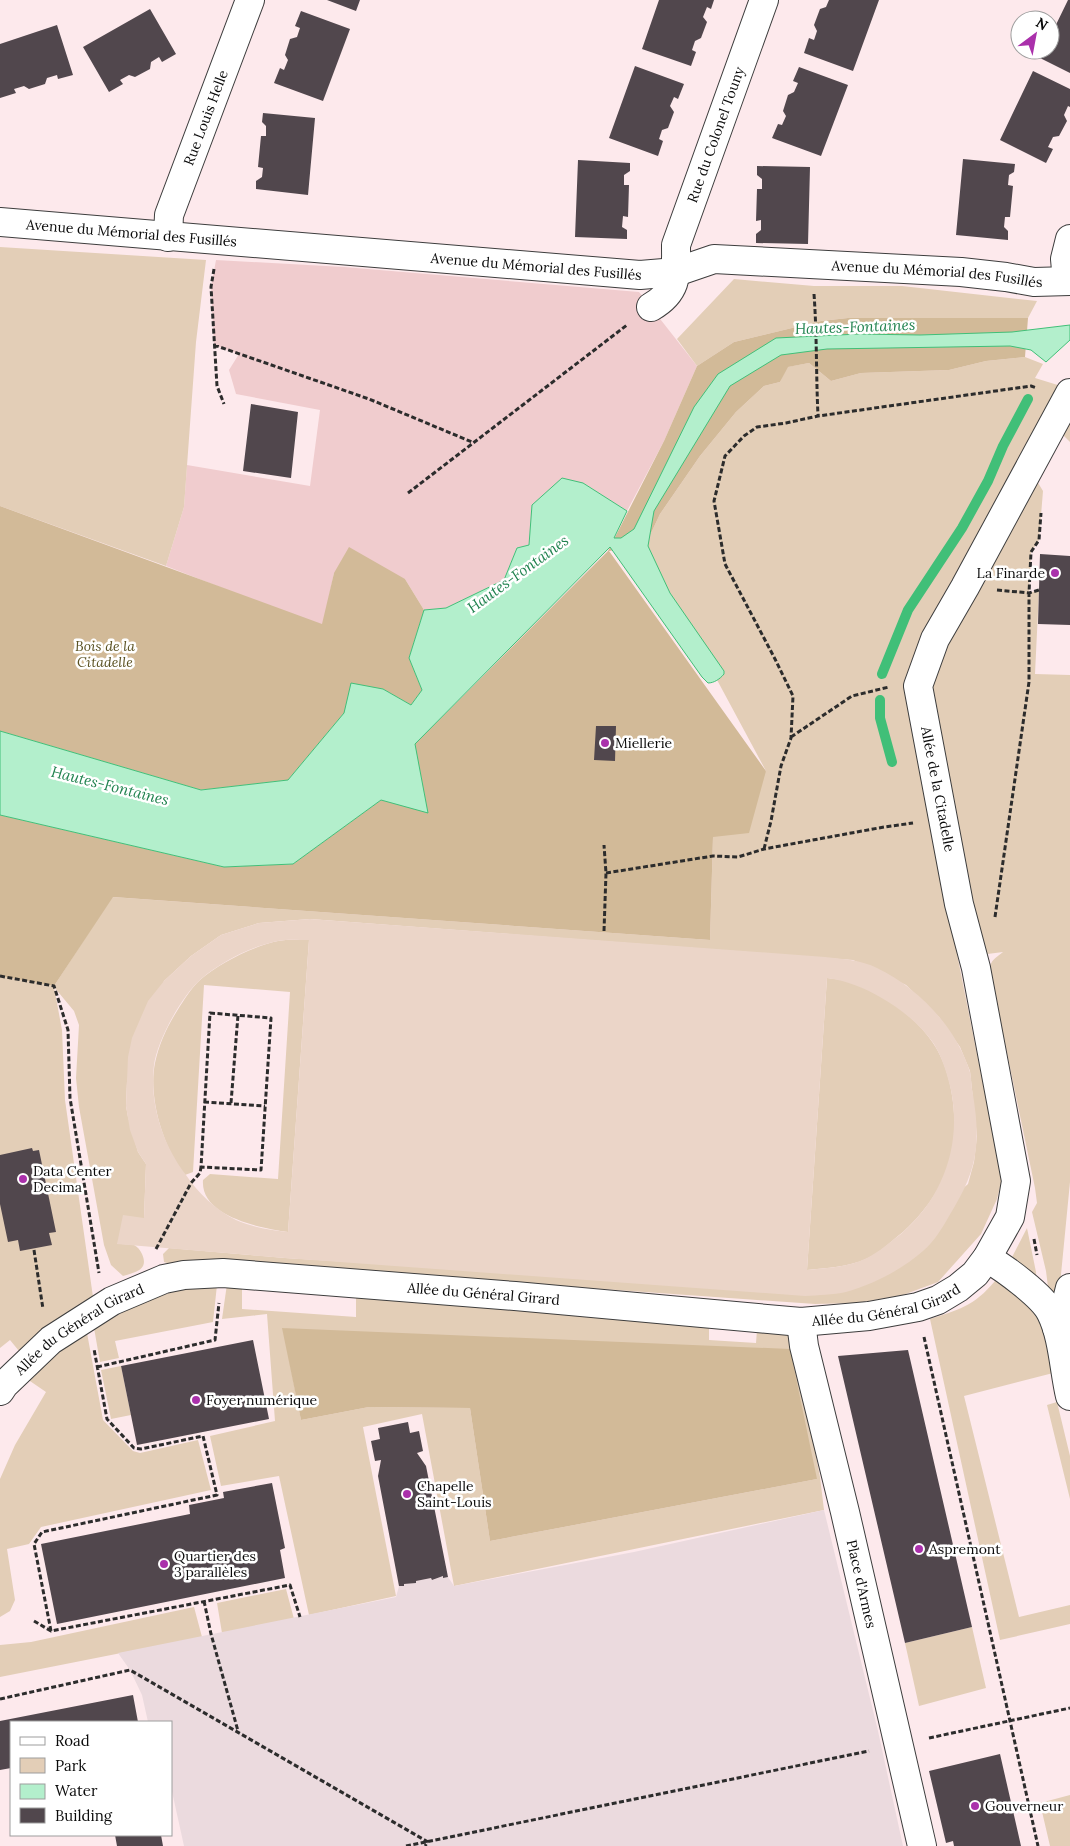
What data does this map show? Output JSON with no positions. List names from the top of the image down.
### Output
{
  "streets": {
    "street": [
      "Rue Louis Helle",
      "Rue du Colonel Touny",
      "Avenue du Mémorial des Fusillés",
      "Allée de la Citadelle",
      "Allée du Général Girard",
      "Place d'Armes"
    ]
  },
  "crossings": [
    ["Rue Louis Helle", "Avenue du Mémorial des Fusillés"],
    ["Rue du Colonel Touny", "Avenue du Mémorial des Fusillés"],
    ["Allée de la Citadelle", "Allée du Général Girard"],
    ["Allée du Général Girard", "Place d'Armes"]
  ],
  "water": ["Hautes-Fontaines"],
  "parks": ["Bois de la Citadelle"],
  "places": [
    "La Finarde",
    "Miellerie",
    "Data Center Decima",
    "Foyer numérique",
    "Chapelle Saint-Louis",
    "Aspremont",
    "Quartier des 3 parallèles",
    "Gouverneur"
  ],
  "legend": [
    "Road",
    "Park",
    "Water",
    "Building"
  ],
  "north": "top right"
}
